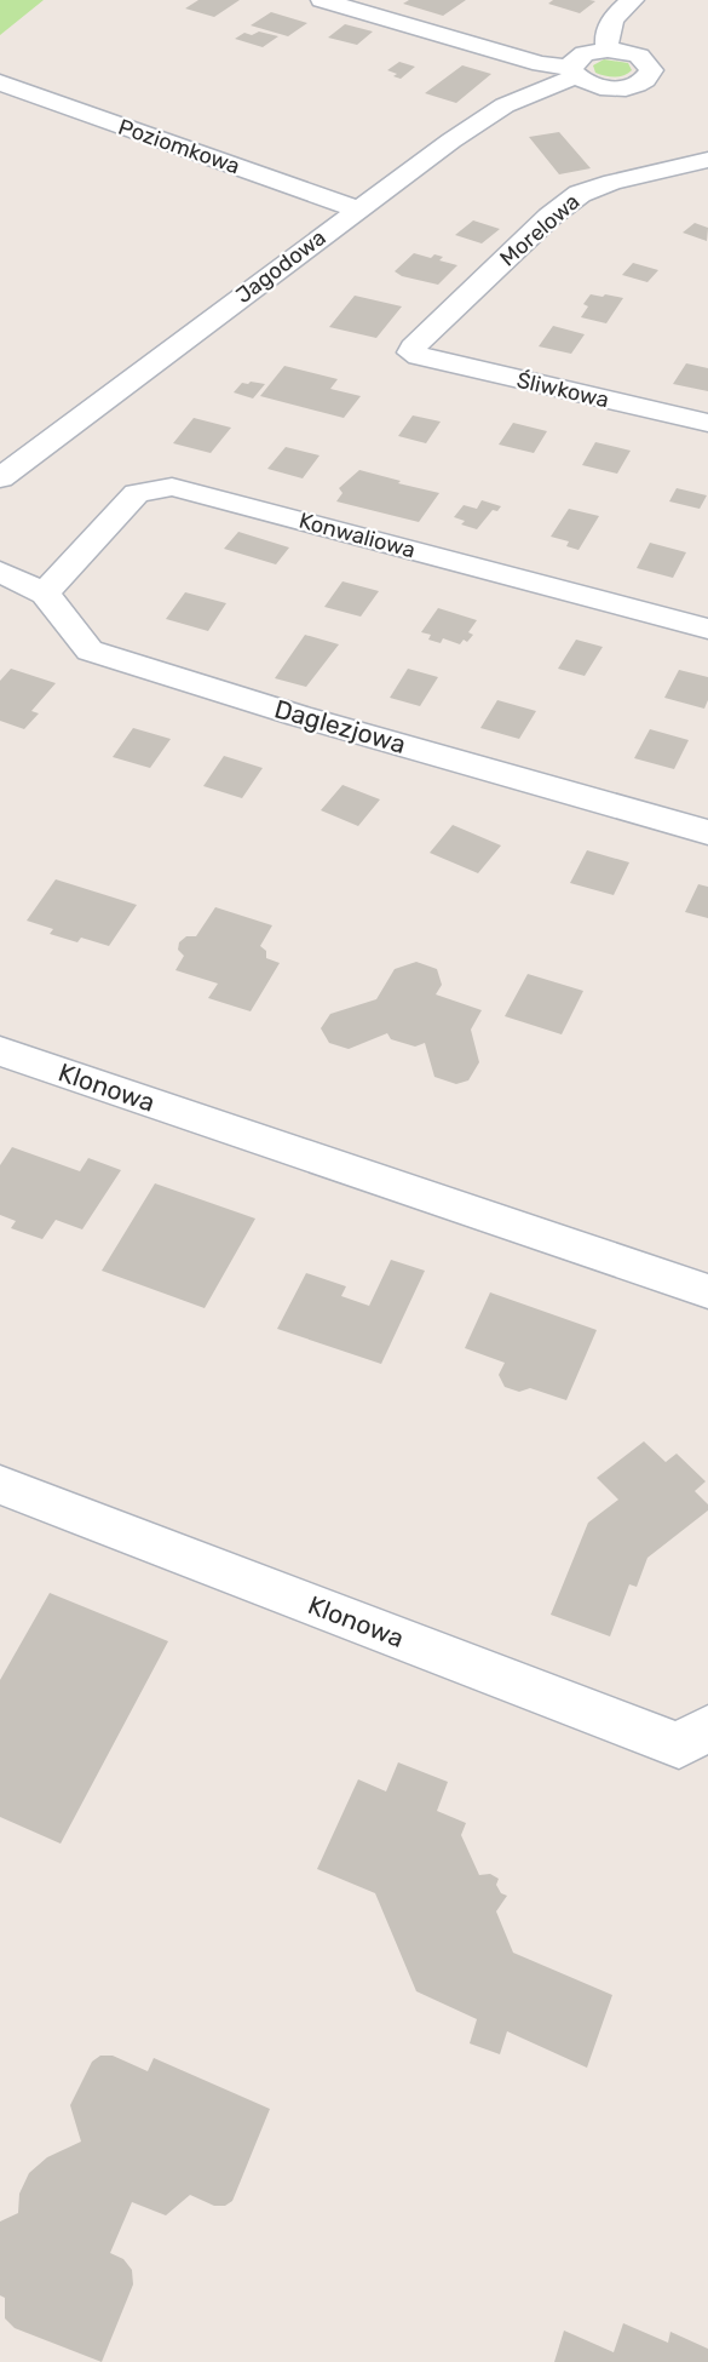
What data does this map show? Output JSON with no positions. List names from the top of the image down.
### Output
{
  "streets": {
    "street": [
      "Poziomkowa",
      "Morelowa",
      "Jagodowa",
      "Śliwkowa",
      "Konwaliowa",
      "Daglezjowa",
      "Klonowa"
    ]
  },
  "crossings": [
    ["Poziomkowa", "Jagodowa"],
    ["Morelowa", "Śliwkowa"],
    ["Konwaliowa", "Daglezjowa"]
  ]
}
